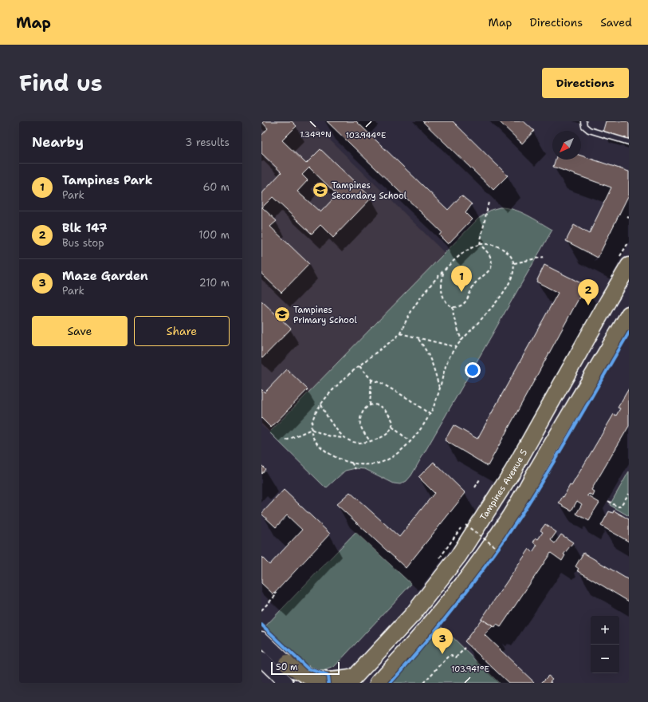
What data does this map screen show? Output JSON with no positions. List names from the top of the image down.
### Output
{
  "streets": {
    "main road": ["Tampines Avenue 5"]
  },
  "places": {
    "school or university": ["Tampines Secondary School", "Tampines Primary School"]
  },
  "scale_bar": "50 m",
  "north": "bottom left",
  "page": {
    "header": "Map",
    "nav": ["Map", "Directions", "Saved"],
    "title": "Find us",
    "buttons": [
      "Directions",
      ["Save", "Share"]
    ],
    "heading": ["Nearby", "3 results"],
    "list": [
      {
        "mark": "1",
        "name": "Tampines Park",
        "note": "Park",
        "value": "60 m"
      },
      {
        "mark": "2",
        "name": "Blk 147",
        "note": "Bus stop",
        "value": "100 m"
      },
      {
        "mark": "3",
        "name": "Maze Garden",
        "note": "Park",
        "value": "210 m"
      }
    ],
    "pins": ["1", "2", "3"],
    "map_buttons": ["+", "−"],
    "scale": "50 m"
  },
  "coordinates": ["1.349°N", "103.944°E", "103.941°E"]
}
